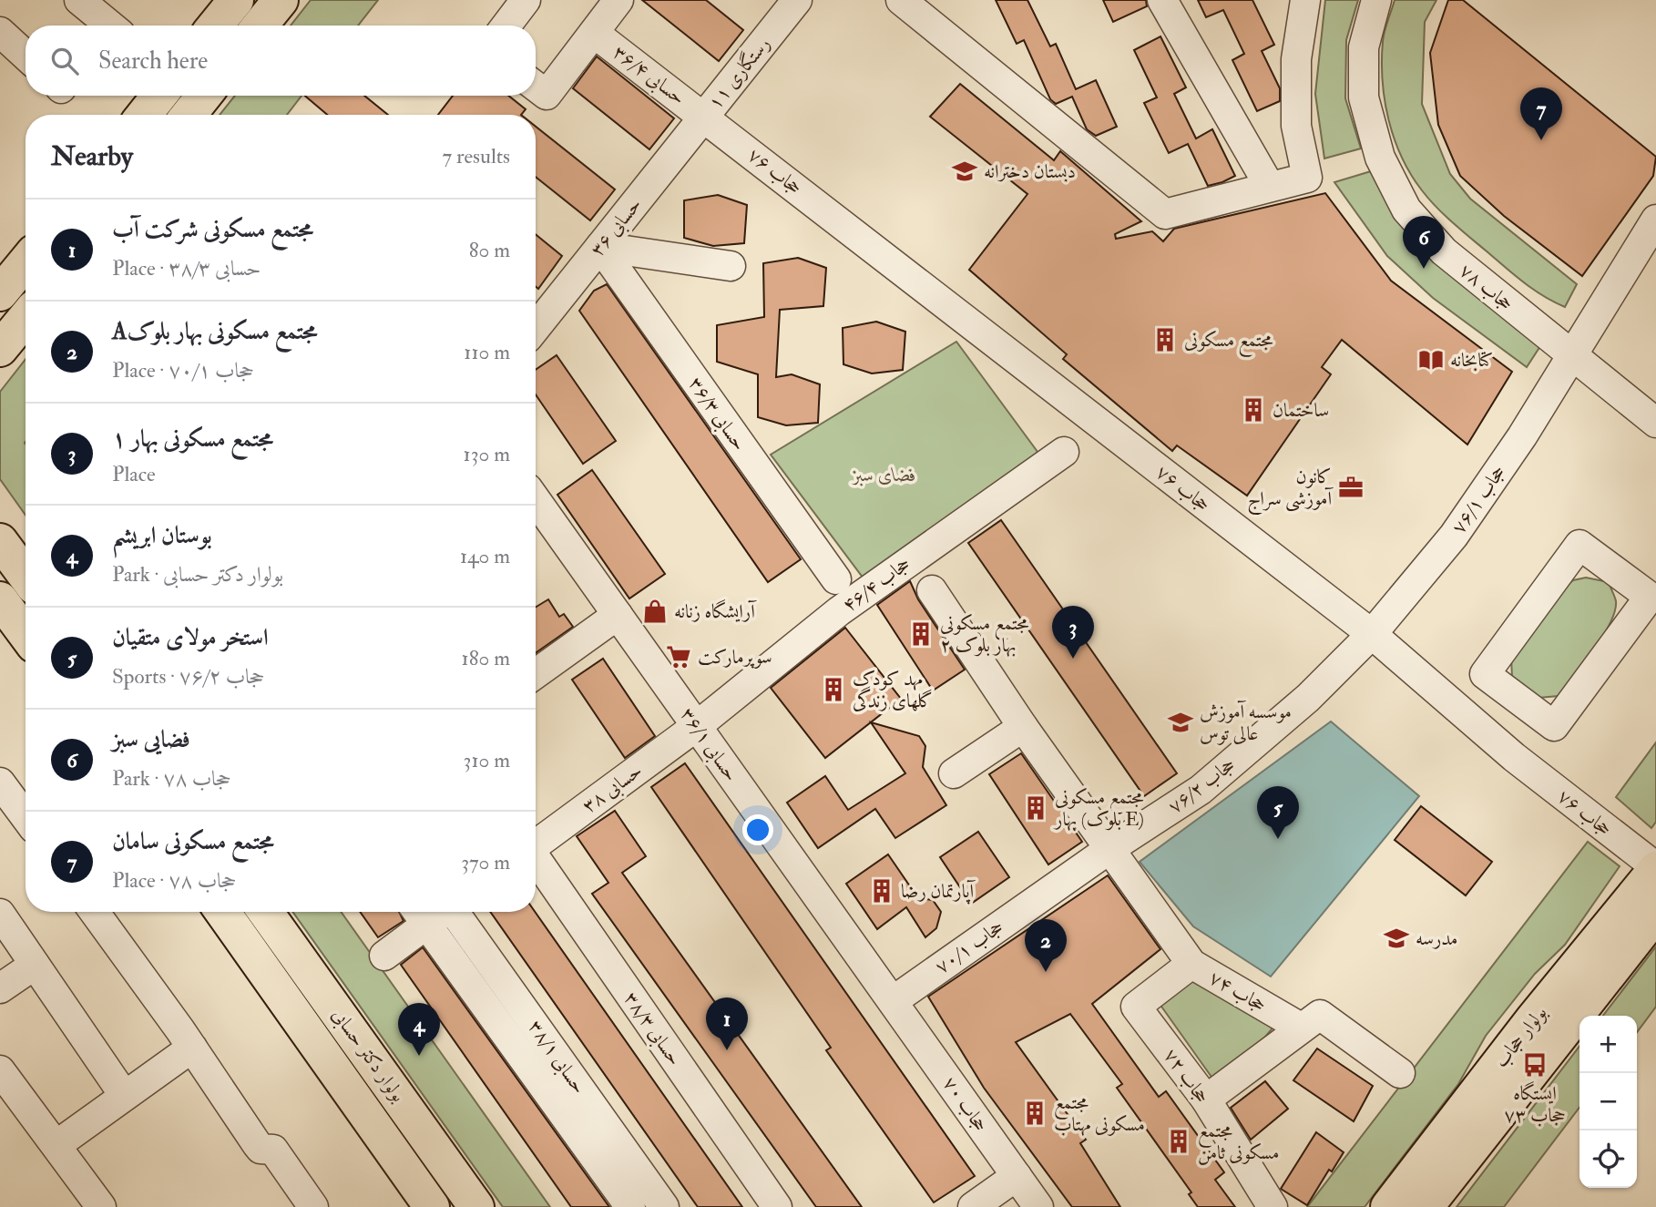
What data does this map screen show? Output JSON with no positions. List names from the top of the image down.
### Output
{
  "streets": {
    "main road": ["بولوار حجاب", "بولوار دکتر حسابی"],
    "street": [
      "رستگاری ۱۱",
      "حسابی ۳۶/۴",
      "حجاب ۷۶",
      "حسابی ۳۶",
      "حجاب ۷۸",
      "حسابی ۳۶/۳",
      "حجاب ۷۶/۱",
      "حجاب ۴۶/۴",
      "حسابی ۳۶/۱",
      "حجاب ۷۶/۲",
      "حسابی ۳۸",
      "حجاب ۷۰/۱",
      "حجاب ۷۴",
      "حسابی ۳۸/۳",
      "حسابی ۳۸/۱",
      "حجاب ۷۲",
      "حجاب ۷۰"
    ]
  },
  "crossings": [
    ["رستگاری ۱۱", "حسابی ۳۶/۴"],
    ["رستگاری ۱۱", "حجاب ۷۶"],
    ["رستگاری ۱۱", "حسابی ۳۶"],
    ["حسابی ۳۶/۴", "حجاب ۷۶"],
    ["حسابی ۳۶/۴", "حسابی ۳۶"],
    ["حجاب ۷۶", "حسابی ۳۶"],
    ["حجاب ۷۶", "حجاب ۷۶/۱"],
    ["حجاب ۷۶", "حجاب ۷۶/۲"],
    ["حجاب ۷۶", "بولوار حجاب"],
    ["حسابی ۳۶", "حسابی ۳۶/۳"],
    ["حجاب ۷۸", "حجاب ۷۶/۱"],
    ["حجاب ۷۶/۱", "حجاب ۷۶/۲"],
    ["حجاب ۴۶/۴", "حسابی ۳۶/۱"],
    ["حجاب ۴۶/۴", "حسابی ۳۸"],
    ["حسابی ۳۶/۱", "حسابی ۳۸"],
    ["حسابی ۳۶/۱", "حجاب ۷۰/۱"],
    ["حسابی ۳۶/۱", "حجاب ۷۰"],
    ["حجاب ۷۶/۲", "حجاب ۷۰/۱"],
    ["حجاب ۷۶/۲", "حجاب ۷۴"],
    ["حجاب ۷۰/۱", "حجاب ۷۴"],
    ["حجاب ۷۰/۱", "حجاب ۷۰"],
    ["حجاب ۷۴", "حجاب ۷۲"]
  ],
  "parks": ["فضای سبز"],
  "places": {
    "school or university": ["دبستان دخترانه", "موسسه آموزش عالی توس", "مدرسه"],
    "building": [
      "مجتمع مسکونی",
      "ساختمان",
      "مجتمع مسکونی بهار بلوک ۲",
      "مهد کودک گلهای زندگی",
      "مجتمع مسکونی بهار (بلوک E)",
      "آپارتمان رضا",
      "مجتمع مسکونی مهتاب",
      "مجتمع مسکونی ثامن"
    ],
    "library": ["کتابخانه"],
    "office": ["کانون آموزشی سراج"],
    "shop": ["آرایشگاه زنانه"],
    "supermarket": ["سوپرمارکت"],
    "bus stop": ["ایستگاه حجاب ۷۳"]
  },
  "page": {
    "search": "Search here",
    "pins": [
      "7",
      "6",
      "3",
      "5",
      "2",
      "1",
      "4"
    ],
    "heading": ["Nearby", "7 results"],
    "list": [
      {
        "mark": "1",
        "name": "مجتمع مسکونی شرکت آب",
        "note": "Place · حسابی ۳۸/۳",
        "value": "80 m"
      },
      {
        "mark": "2",
        "name": "Aمجتمع مسکونی بهار بلوک",
        "note": "Place · حجاب ۷۰/۱",
        "value": "110 m"
      },
      {
        "mark": "3",
        "name": "۱ مجتمع مسکونی بهار",
        "note": "Place",
        "value": "130 m"
      },
      {
        "mark": "4",
        "name": "بوستان ابریشم",
        "note": "Park · بولوار دکتر حسابی",
        "value": "140 m"
      },
      {
        "mark": "5",
        "name": "استخر مولای متقیان",
        "note": "Sports · حجاب ۷۶/۲",
        "value": "180 m"
      },
      {
        "mark": "6",
        "name": "فضایی سبز",
        "note": "Park · حجاب ۷۸",
        "value": "310 m"
      },
      {
        "mark": "7",
        "name": "مجتمع مسکونی سامان",
        "note": "Place · حجاب ۷۸",
        "value": "370 m"
      }
    ],
    "map_buttons": ["+", "−"]
  }
}
